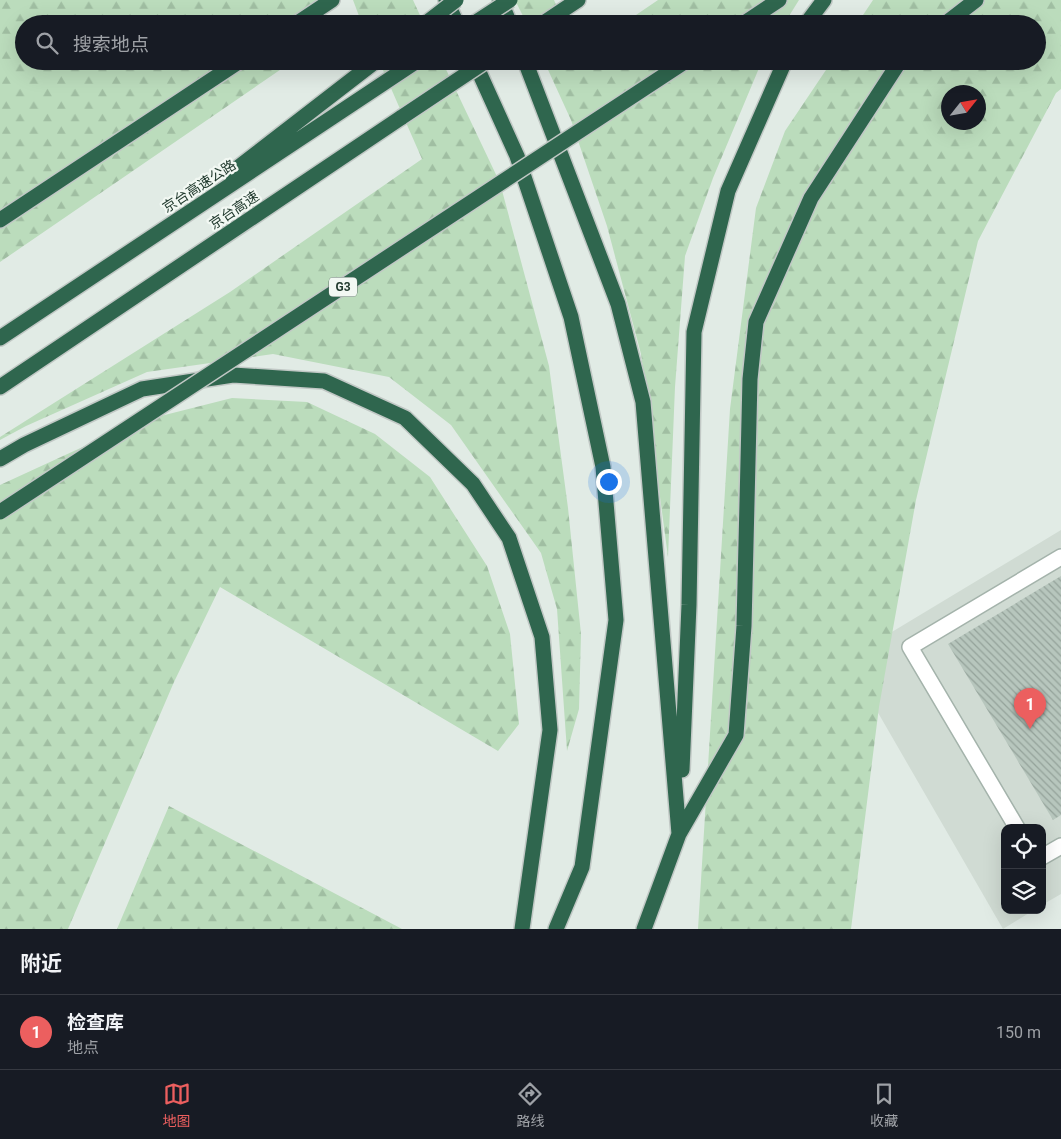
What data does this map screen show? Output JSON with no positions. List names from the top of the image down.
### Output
{
  "streets": {
    "highway": ["京台高速公路", "京台高速", "G3"]
  },
  "north": "top right",
  "page": {
    "search": "搜索地点",
    "pins": "1",
    "heading": "附近",
    "list": [
      {
        "mark": "1",
        "name": "检查库",
        "note": "地点",
        "value": "150 m"
      }
    ],
    "nav": ["地图", "路线", "收藏"]
  }
}
